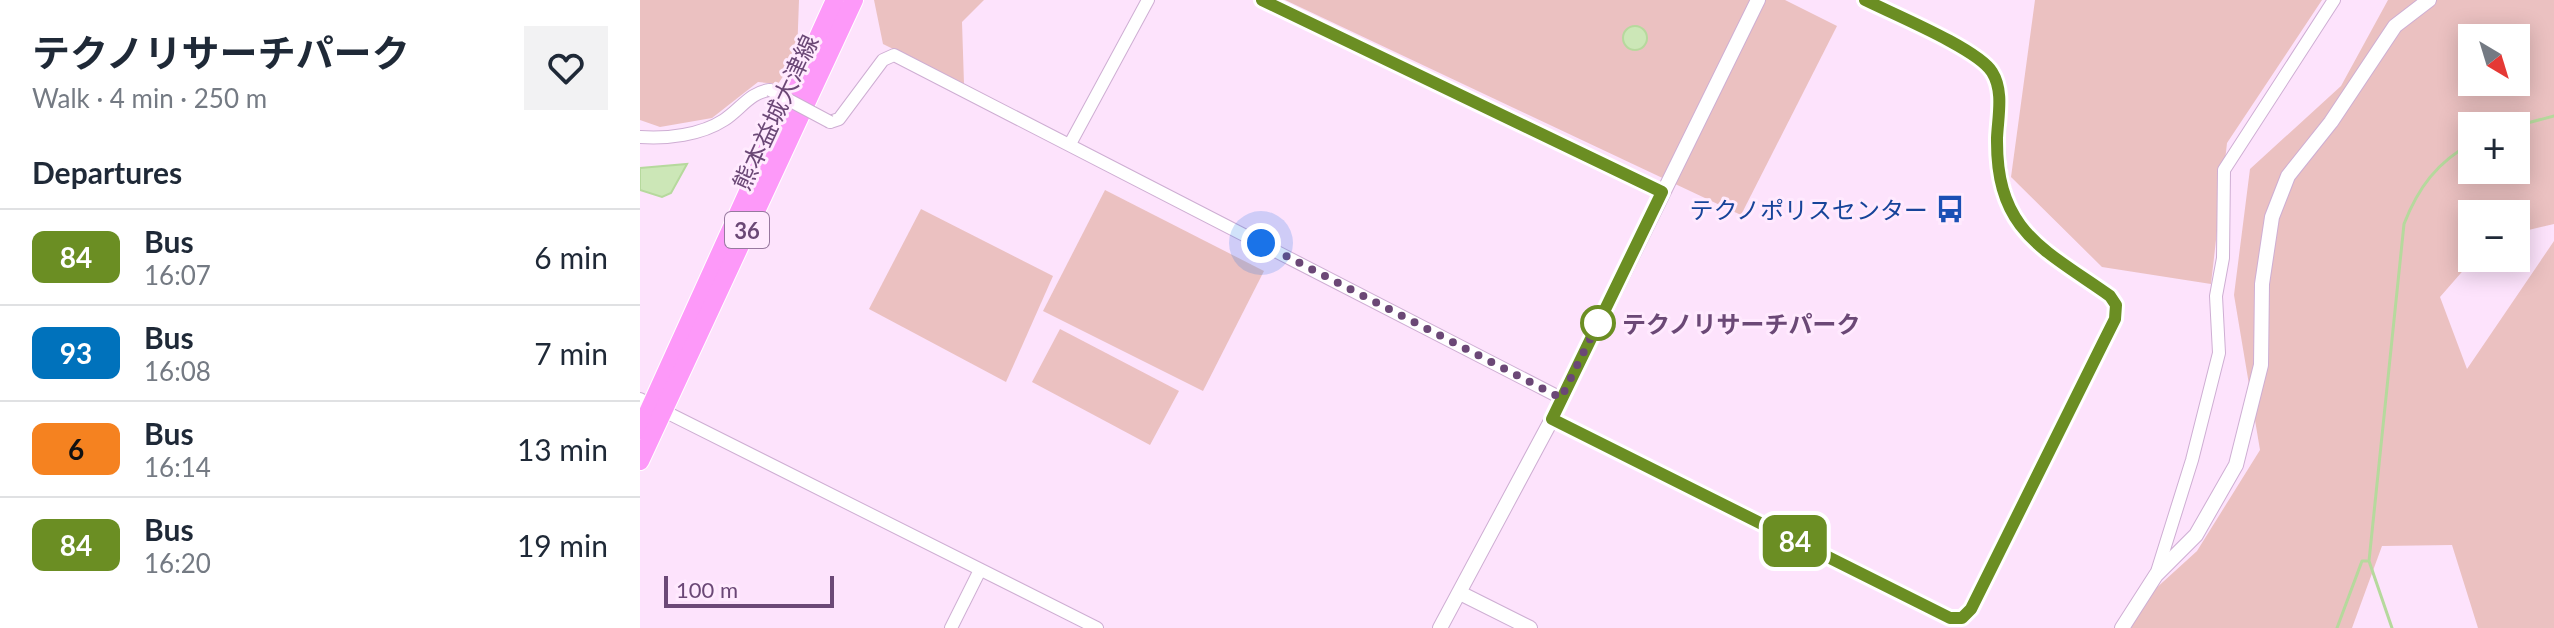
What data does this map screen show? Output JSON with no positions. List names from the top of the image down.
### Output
{
  "streets": {
    "main road": ["熊本益城大津線", "36"]
  },
  "places": {
    "bus stop": ["テクノポリスセンター"],
    "other": ["テクノリサーチパーク"]
  },
  "lines": ["bus line 84"],
  "scale_bar": "100 m",
  "north": "bottom right",
  "page": {
    "heading": [
      ["テクノリサーチパーク", "Walk · 4 min · 250 m"],
      "Departures"
    ],
    "on_map": "84",
    "map_buttons": ["+", "−"],
    "list": [
      {
        "mark": "84",
        "name": "Bus",
        "note": "16:07",
        "value": "6 min"
      },
      {
        "mark": "93",
        "name": "Bus",
        "note": "16:08",
        "value": "7 min"
      },
      {
        "mark": "6",
        "name": "Bus",
        "note": "16:14",
        "value": "13 min"
      },
      {
        "mark": "84",
        "name": "Bus",
        "note": "16:20",
        "value": "19 min"
      }
    ],
    "scale": "100 m"
  }
}
